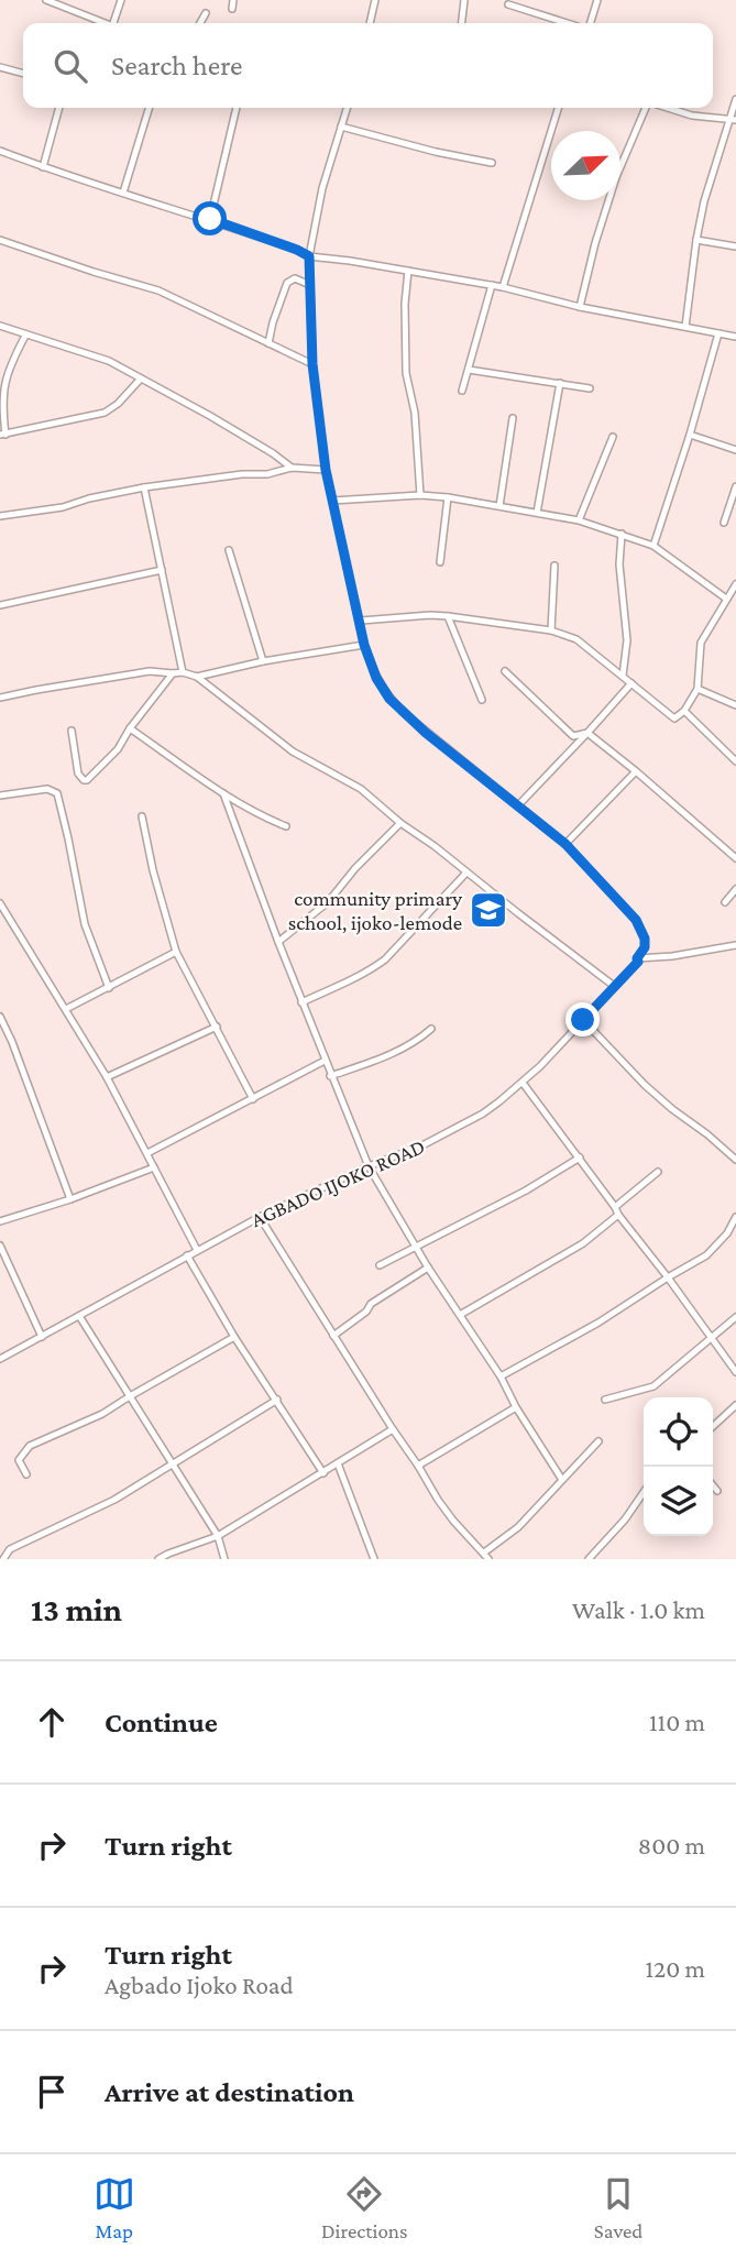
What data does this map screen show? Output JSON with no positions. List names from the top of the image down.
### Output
{
  "streets": {
    "street": ["AGBADO IJOKO ROAD"]
  },
  "places": {
    "school or university": ["community primary school, ijoko-lemode"]
  },
  "north": "top right",
  "page": {
    "search": "Search here",
    "heading": ["13 min", "Walk · 1.0 km"],
    "list": [
      ["Continue", "110 m"],
      ["Turn right", "800 m"],
      ["Turn right", "Agbado Ijoko Road", "120 m"],
      "Arrive at destination"
    ],
    "nav": ["Map", "Directions", "Saved"]
  }
}
